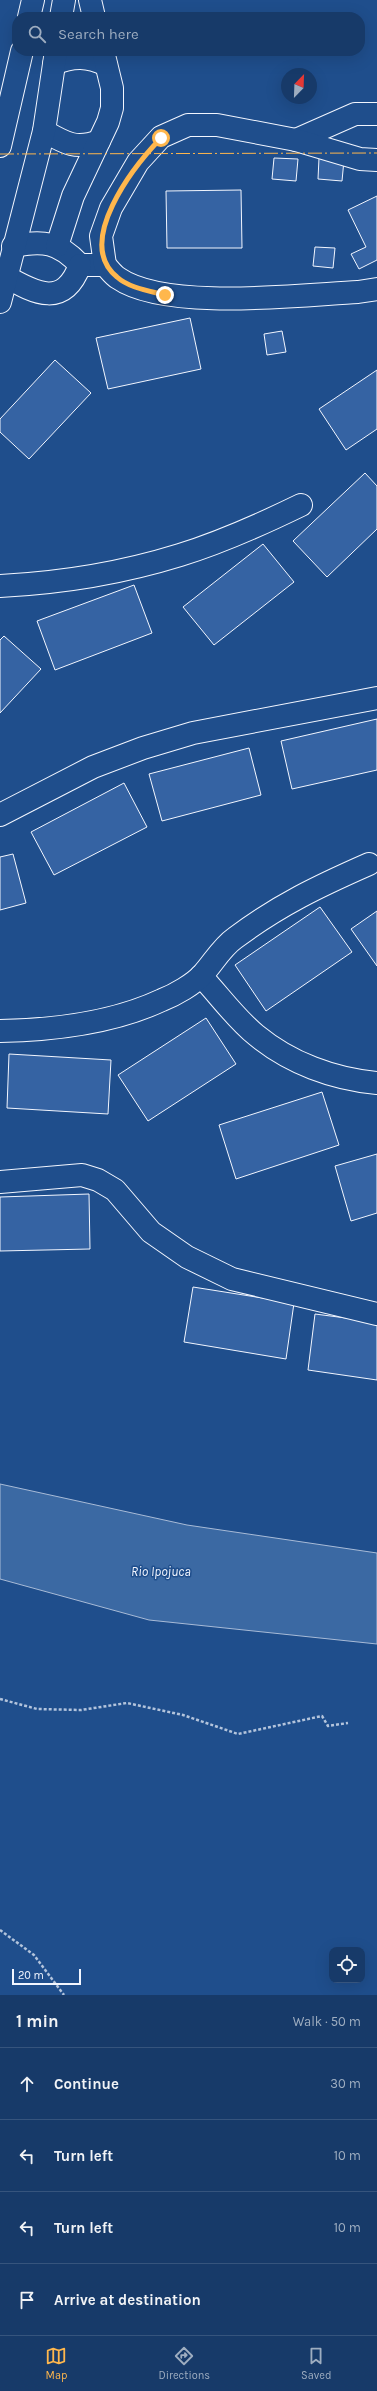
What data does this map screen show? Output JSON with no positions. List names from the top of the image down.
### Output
{
  "water": ["Rio Ipojuca"],
  "scale_bar": "20 m",
  "north": "top right",
  "page": {
    "search": "Search here",
    "scale": "20 m",
    "heading": ["1 min", "Walk · 50 m"],
    "list": [
      ["Continue", "30 m"],
      ["Turn left", "10 m"],
      ["Turn left", "10 m"],
      "Arrive at destination"
    ],
    "nav": ["Map", "Directions", "Saved"]
  }
}
